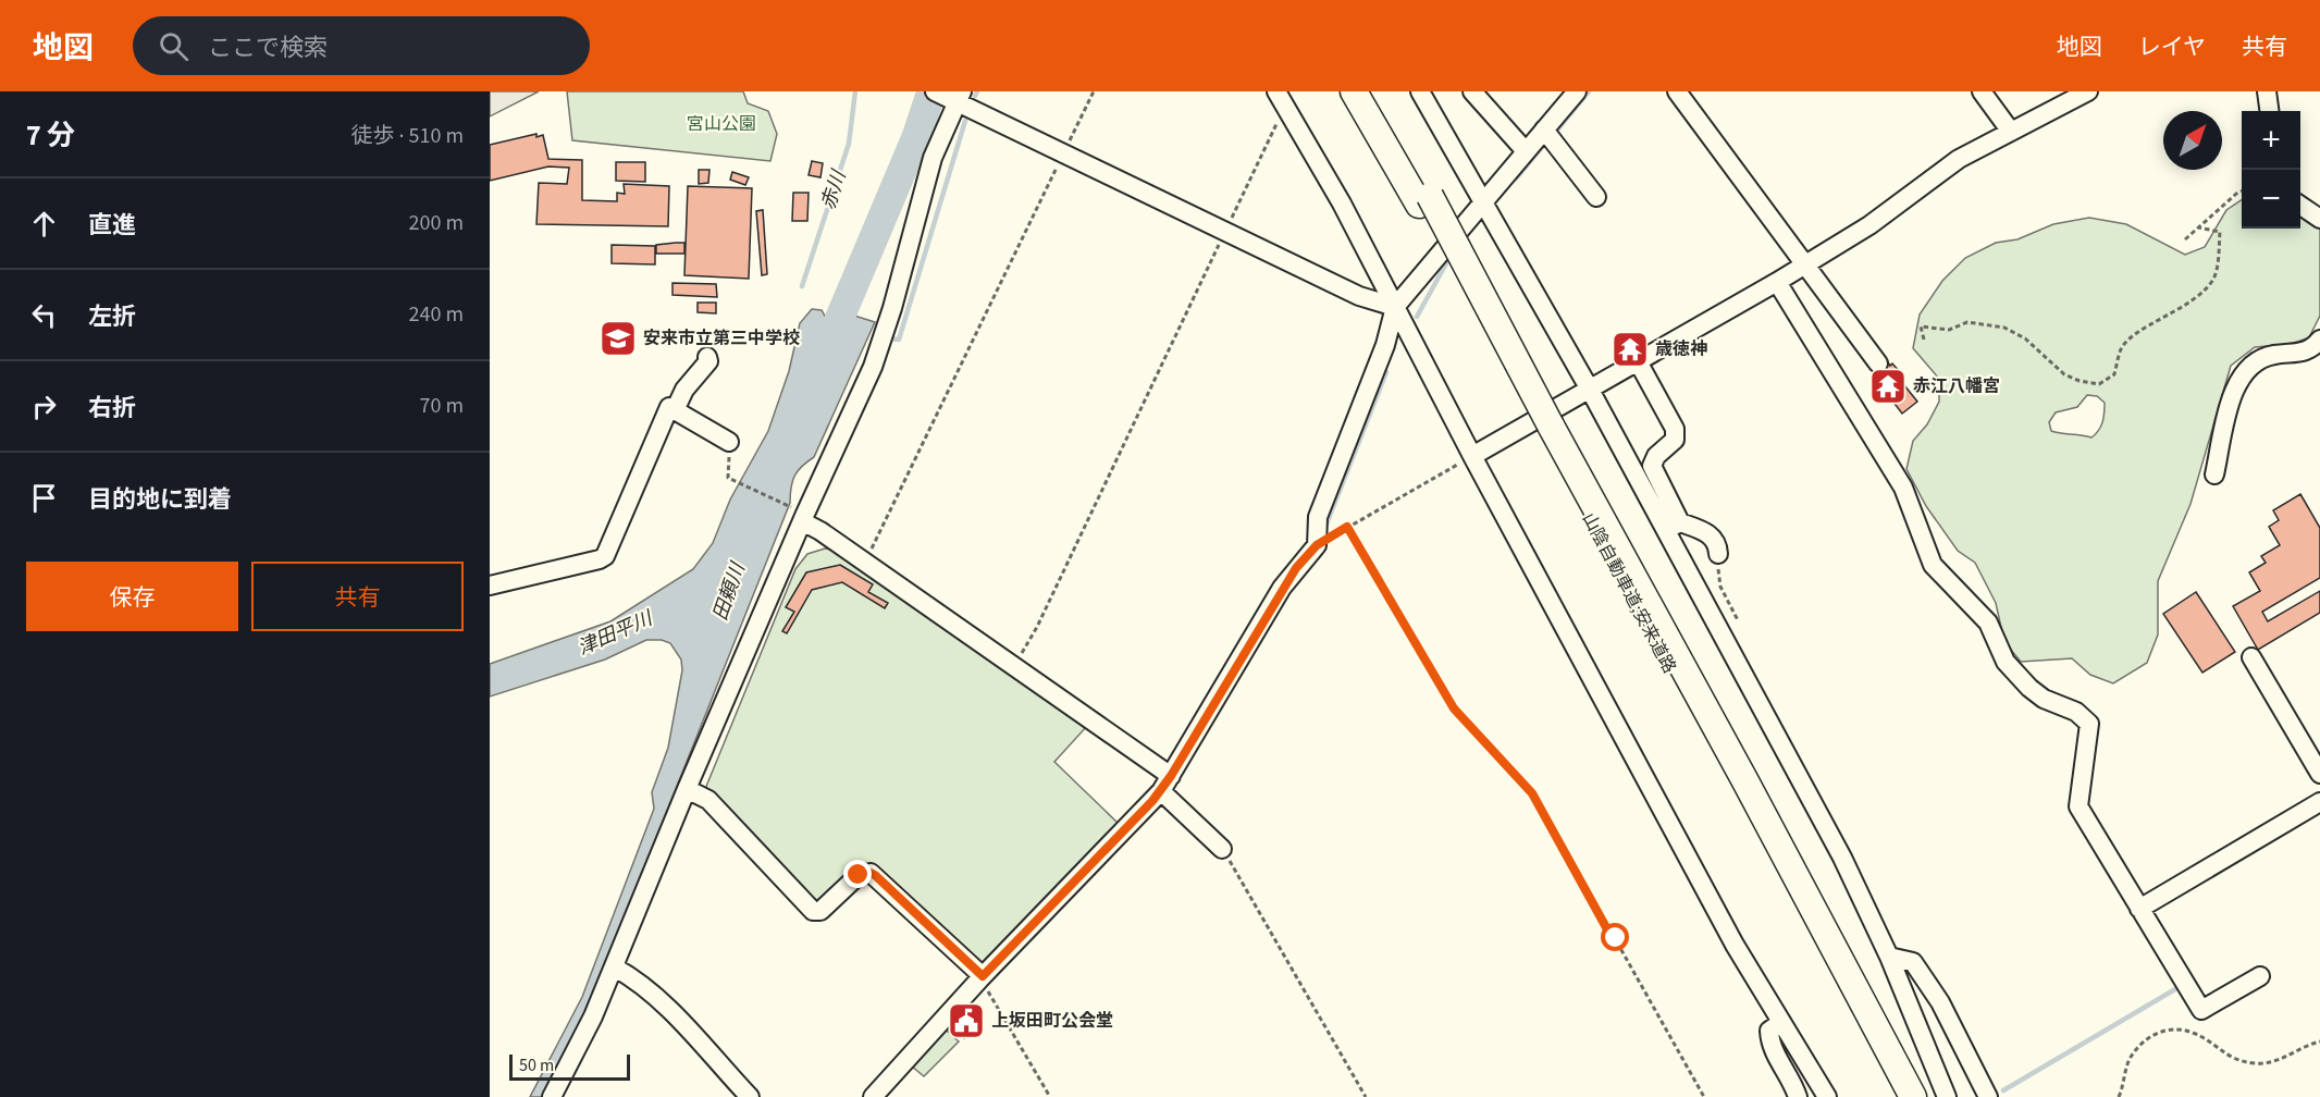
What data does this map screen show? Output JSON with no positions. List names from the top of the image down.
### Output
{
  "streets": {
    "highway": ["山陰自動車道;安来道路"]
  },
  "water": ["赤川", "田頼川", "津田平川"],
  "parks": ["宮山公園"],
  "places": {
    "school or university": ["安来市立第三中学校"],
    "temple": ["歳徳神", "赤江八幡宮"],
    "public building": ["上坂田町公会堂"]
  },
  "scale_bar": "50 m",
  "north": "top right",
  "page": {
    "header": "地図",
    "search": "ここで検索",
    "nav": ["地図", "レイヤ", "共有"],
    "heading": ["7 分", "徒歩 · 510 m"],
    "map_buttons": ["+", "−"],
    "list": [
      ["直進", "200 m"],
      ["左折", "240 m"],
      ["右折", "70 m"],
      "目的地に到着"
    ],
    "buttons": ["保存", "共有"],
    "scale": "50 m"
  }
}
